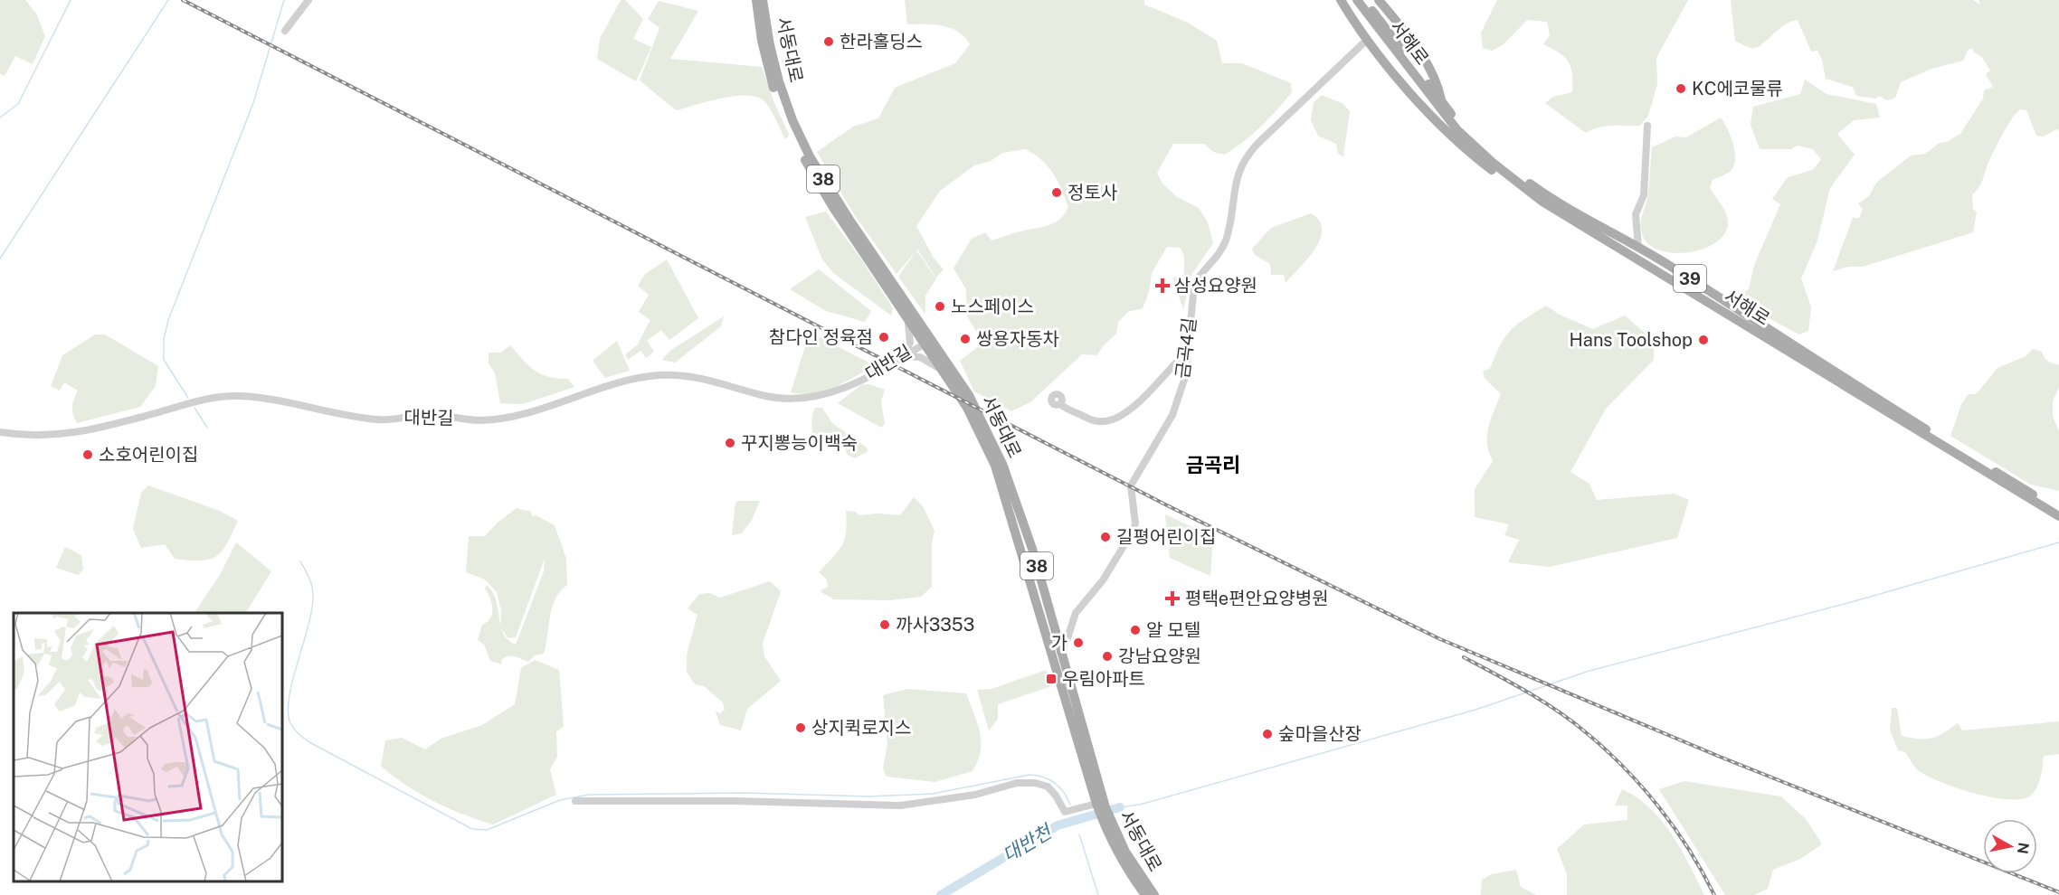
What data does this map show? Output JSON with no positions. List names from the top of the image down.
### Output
{
  "streets": {
    "main road": [
      "서해로",
      "서동대로",
      "38",
      "39"
    ],
    "street": ["금곡4길", "대반길"]
  },
  "crossings": [
    ["서동대로", "금곡4길"],
    ["서동대로", "대반길"]
  ],
  "districts": ["금곡리"],
  "water": ["대반천"],
  "places": {
    "other": [
      "한라홀딩스",
      "KC에코물류",
      "정토사",
      "노스페이스",
      "참다인 정육점",
      "쌍용자동차",
      "Hans Toolshop",
      "꾸지뽕능이백숙",
      "소호어린이집",
      "길평어린이집",
      "까사3353",
      "알 모텔",
      "가",
      "강남요양원",
      "상지퀵로지스",
      "숲마을산장"
    ],
    "health": ["삼성요양원", "평택e편안요양병원"],
    "transit": ["우림아파트"]
  },
  "north": "right"
}
